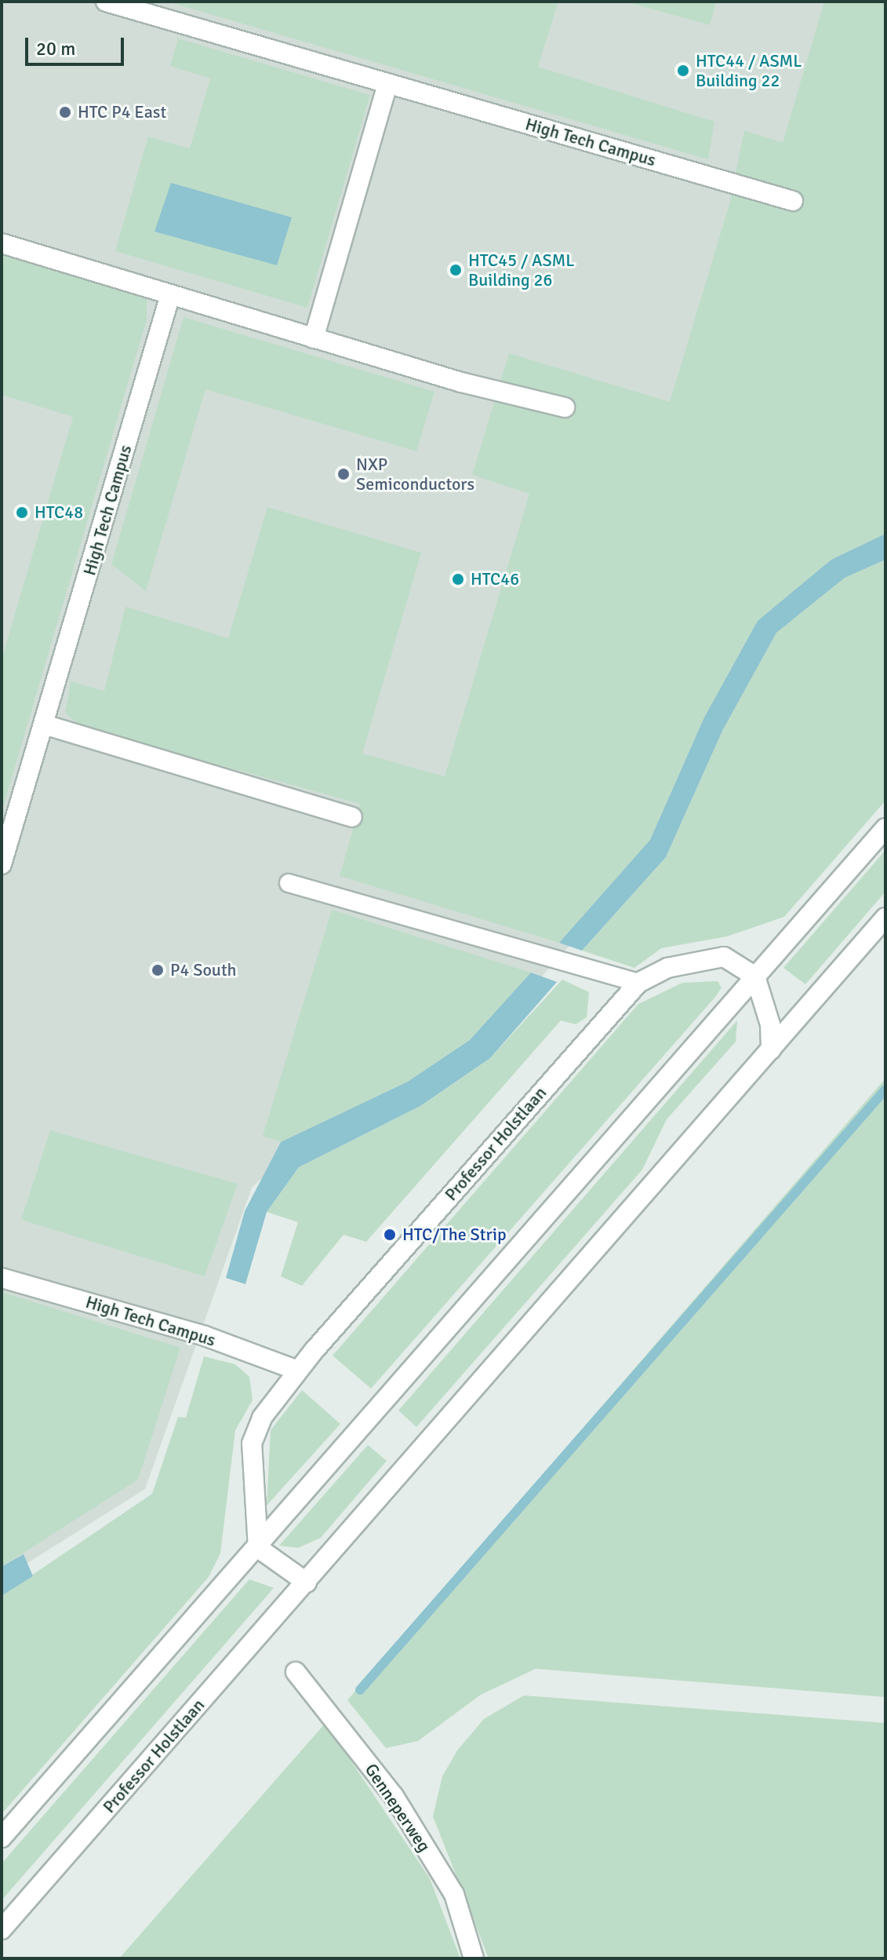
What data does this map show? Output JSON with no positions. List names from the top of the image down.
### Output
{
  "streets": {
    "street": ["High Tech Campus", "Professor Holstlaan", "Genneperweg"]
  },
  "crossings": [
    ["High Tech Campus", "Professor Holstlaan"]
  ],
  "places": [
    "HTC44 / ASML Building 22",
    "HTC P4 East",
    "HTC45 / ASML Building 26",
    "NXP Semiconductors",
    "HTC48",
    "HTC46",
    "P4 South",
    "HTC/The Strip"
  ],
  "scale_bar": "20 m"
}
